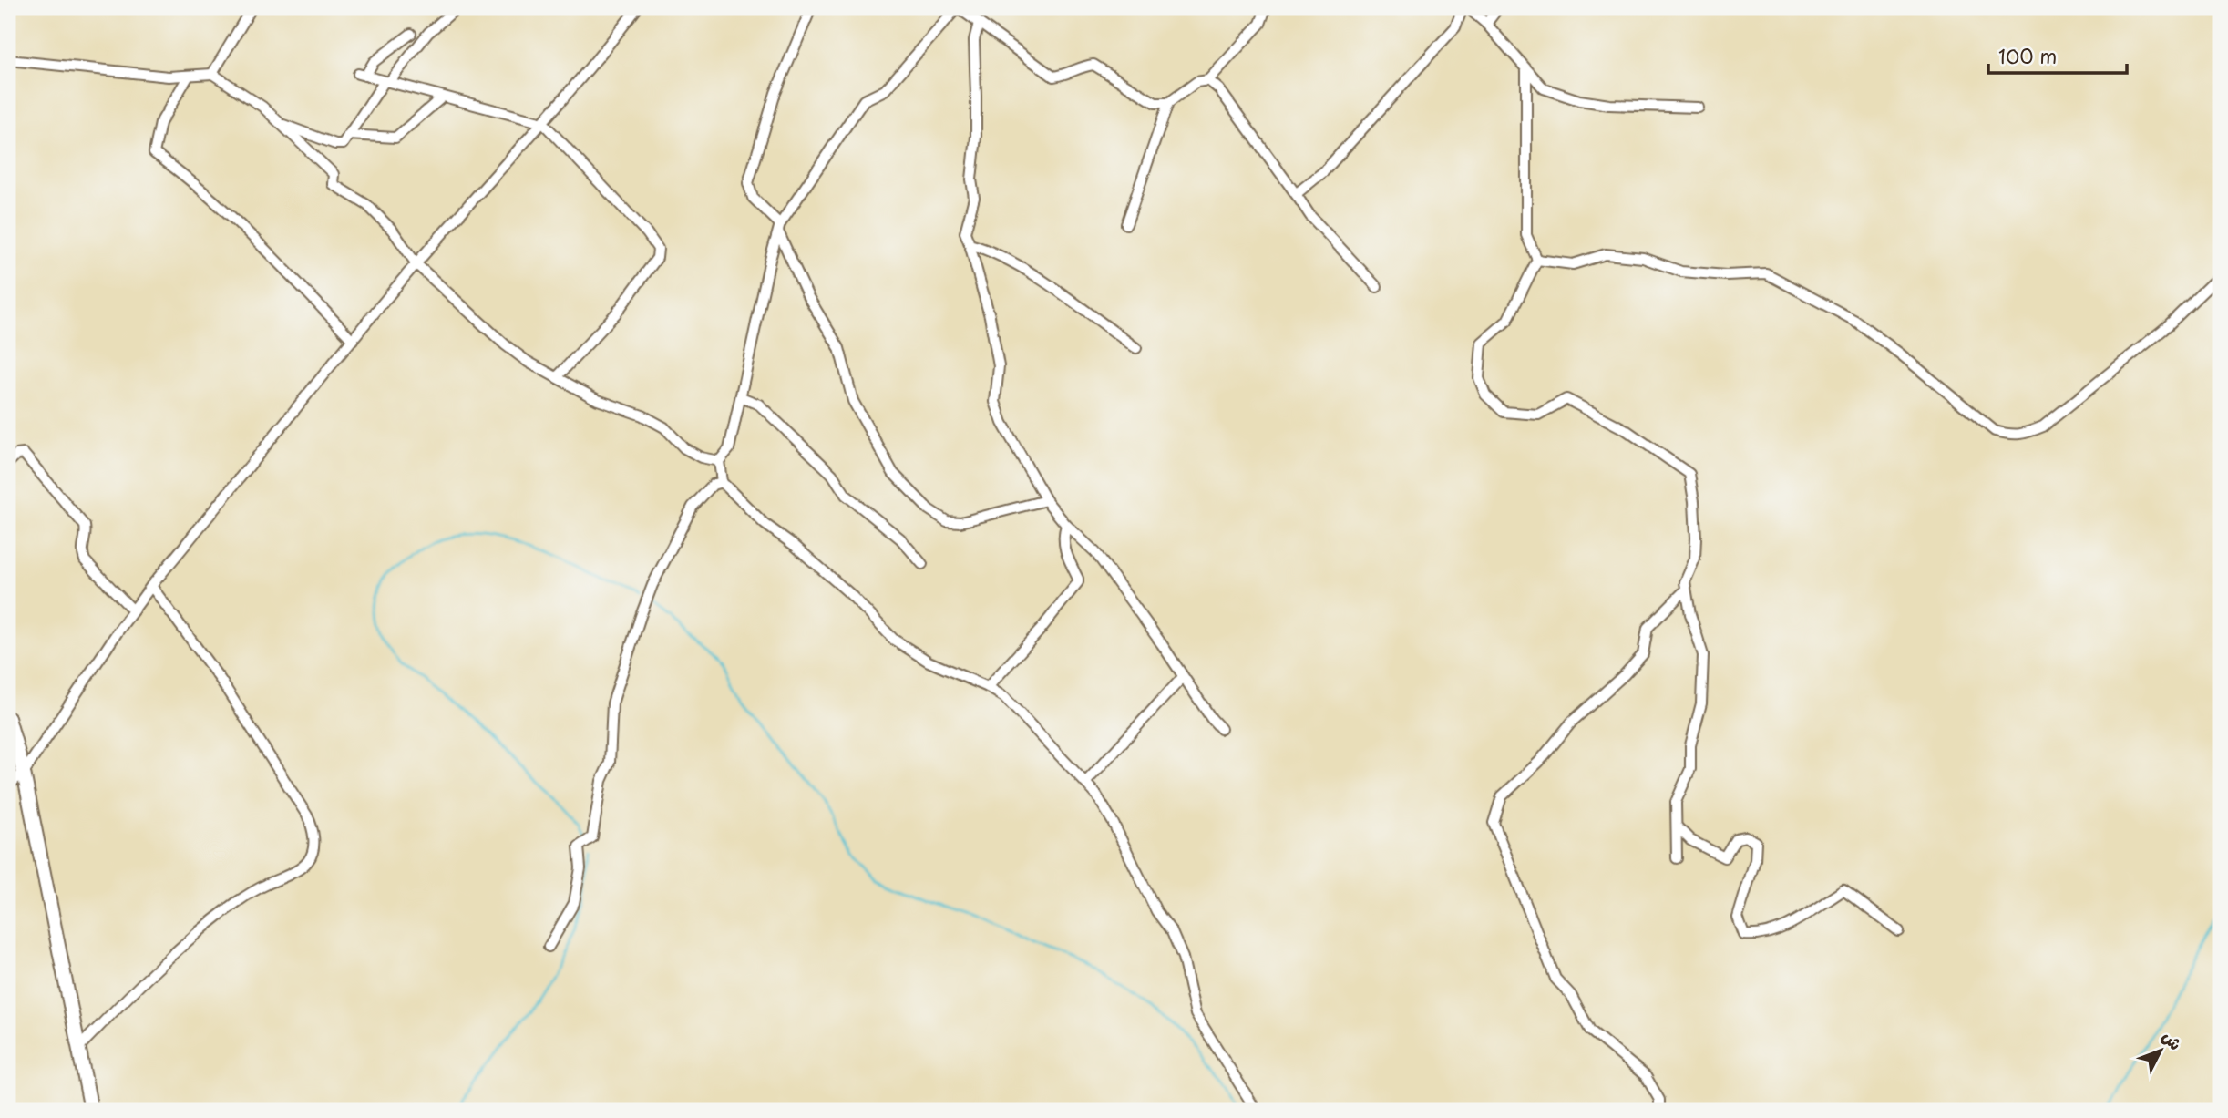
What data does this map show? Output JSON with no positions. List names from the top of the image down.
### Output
{
  "scale_bar": "100 m",
  "north": "top right"
}
